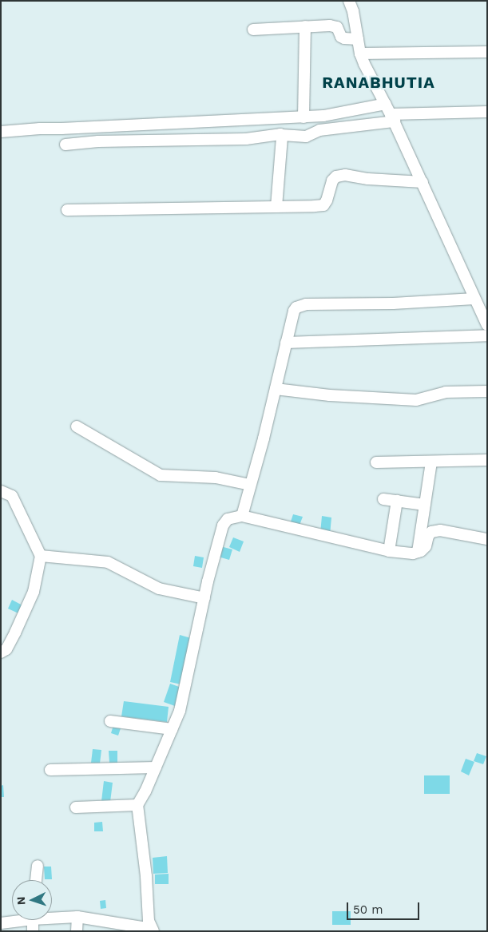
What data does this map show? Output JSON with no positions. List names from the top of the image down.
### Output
{
  "districts": ["RANABHUTIA"],
  "scale_bar": "50 m",
  "north": "left"
}
